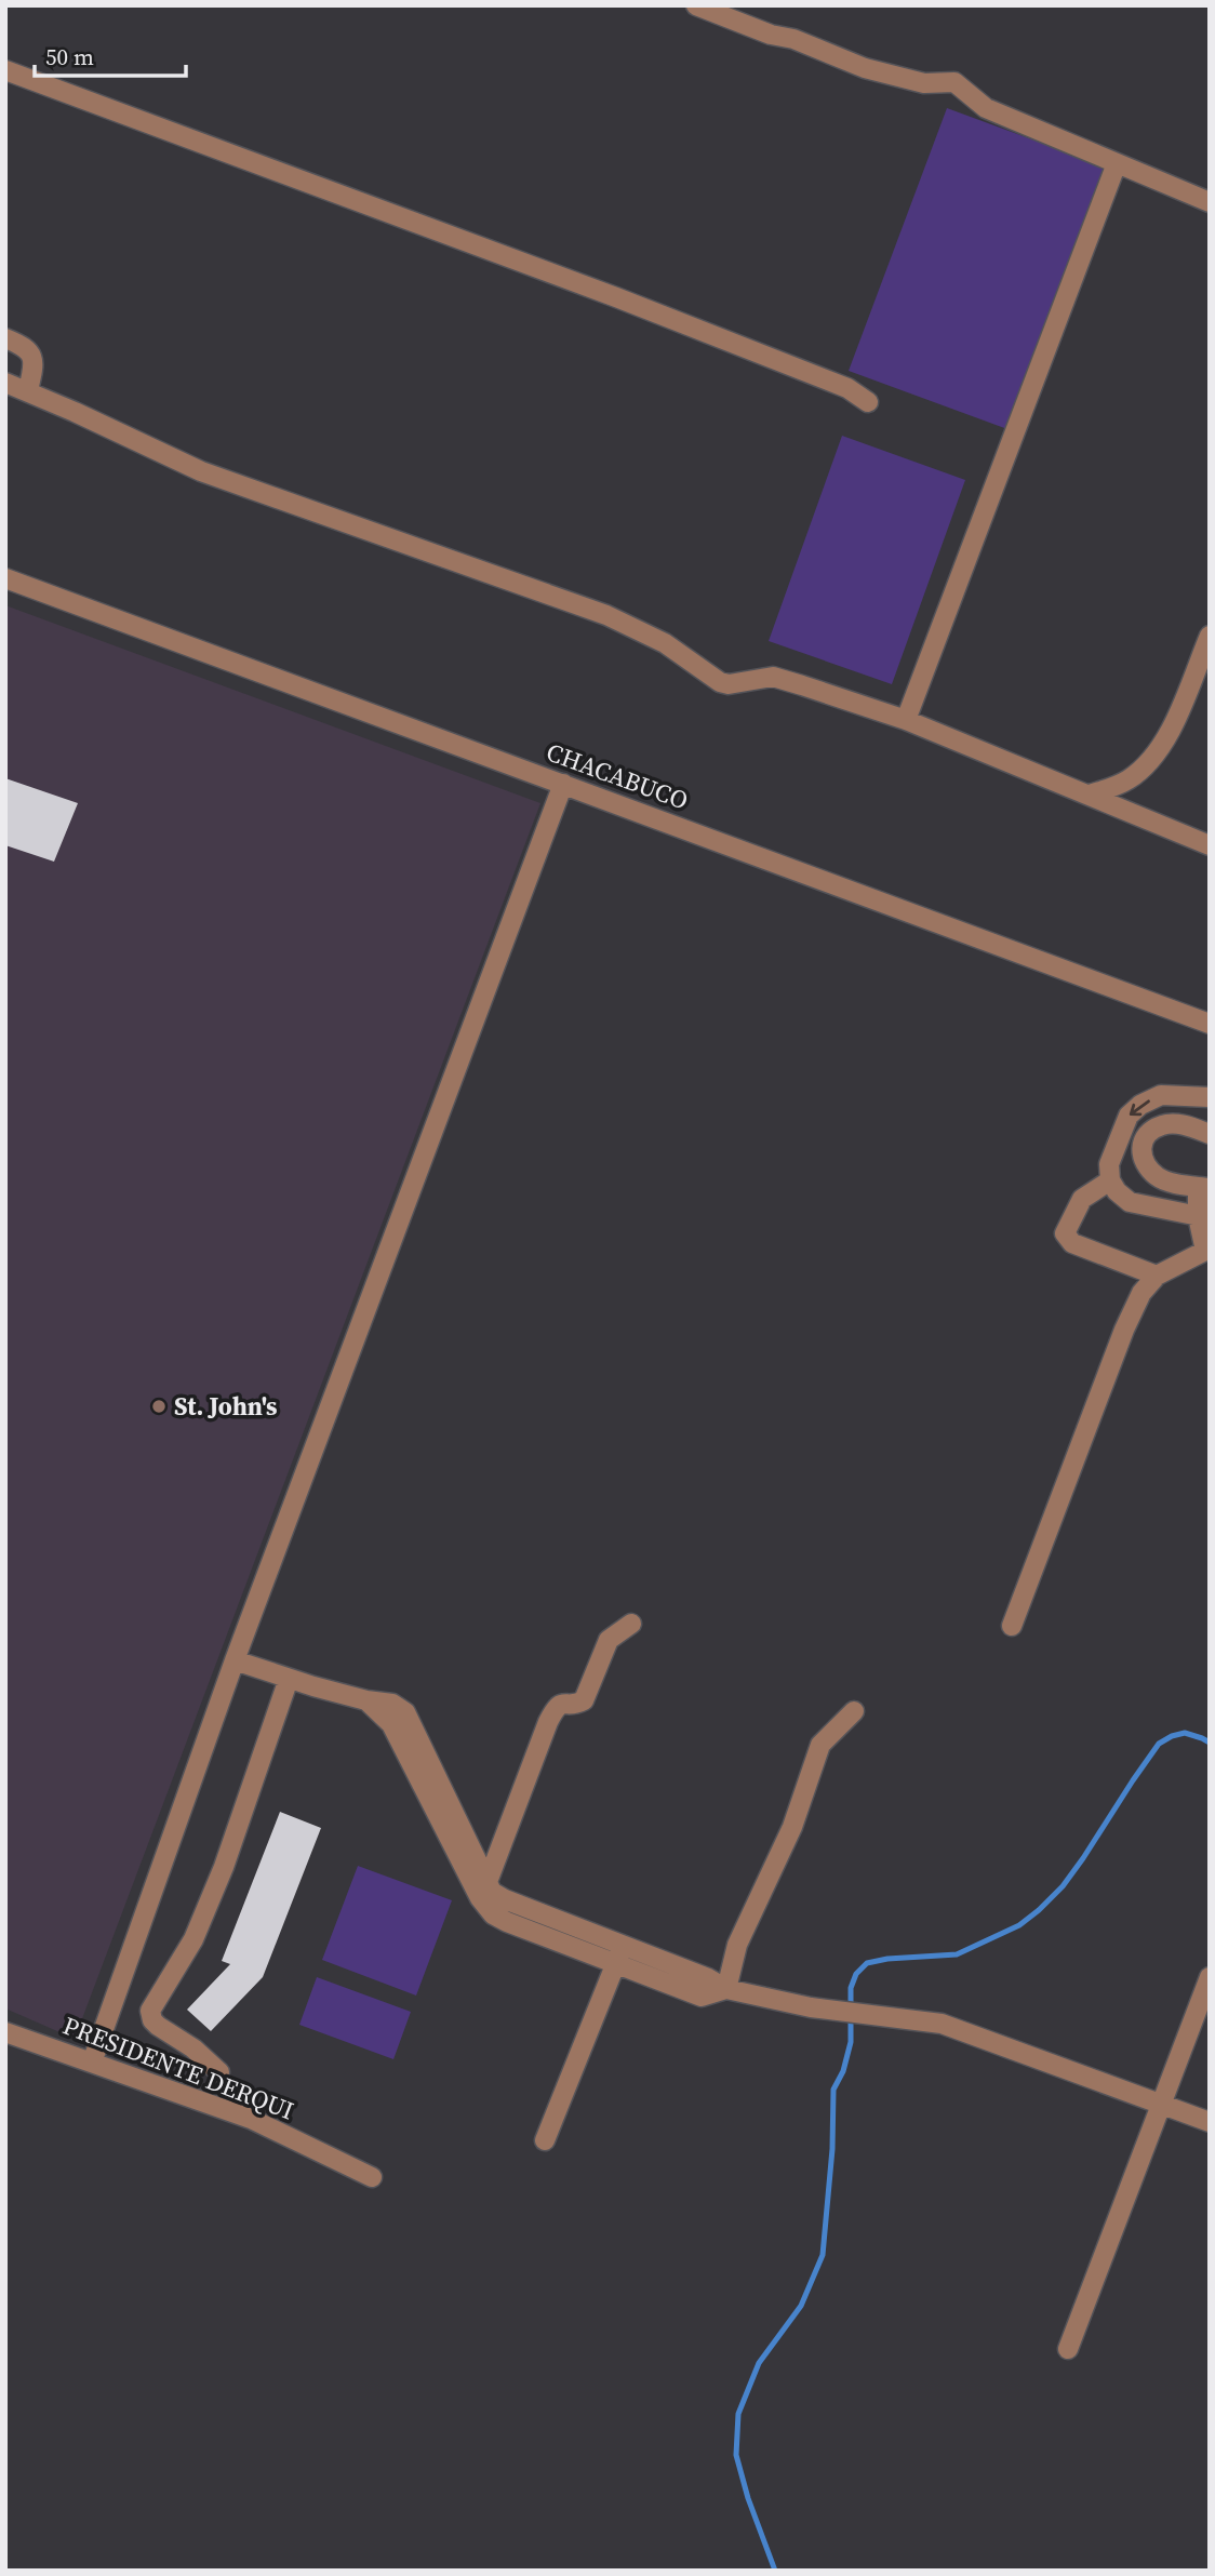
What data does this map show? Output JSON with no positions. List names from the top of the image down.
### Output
{
  "streets": {
    "street": ["CHACABUCO", "PRESIDENTE DERQUI"]
  },
  "places": ["St. John's"],
  "scale_bar": "50 m"
}
